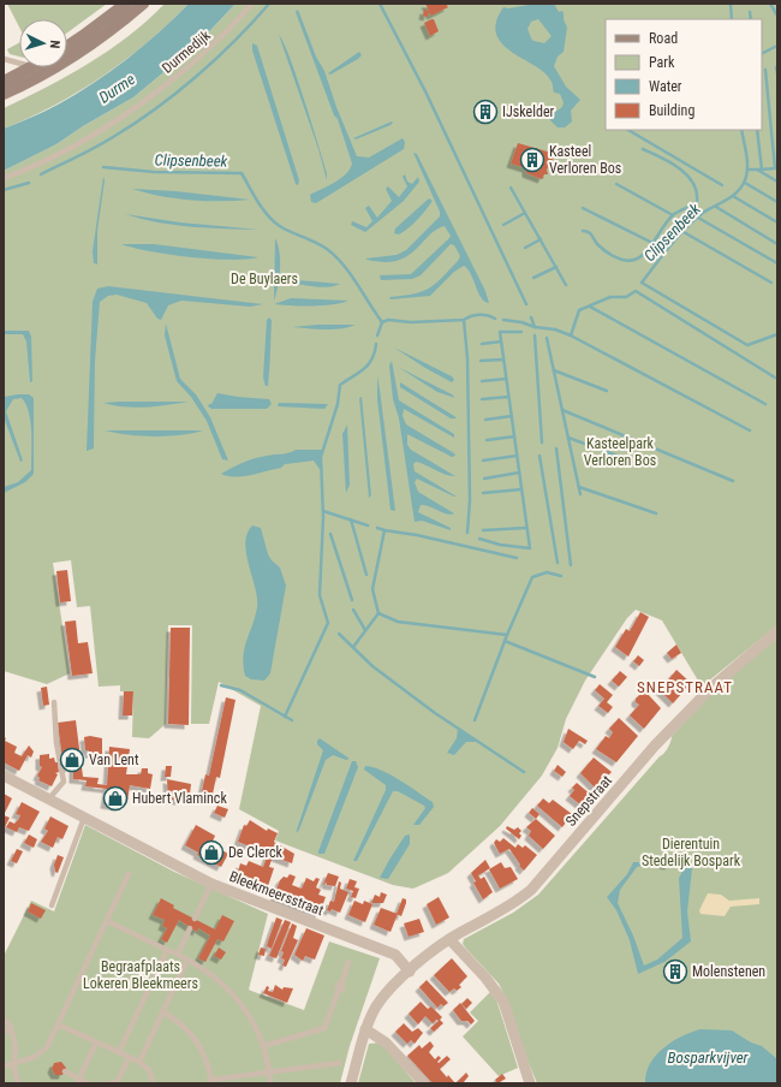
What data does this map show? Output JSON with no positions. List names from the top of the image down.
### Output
{
  "streets": {
    "street": ["Snepstraat", "Bleekmeersstraat"],
    "lane": ["Durmedijk"]
  },
  "crossings": [
    ["Snepstraat", "Bleekmeersstraat"]
  ],
  "districts": ["SNEPSTRAAT"],
  "water": ["Durme", "Clipsenbeek", "Bosparkvijver"],
  "parks": [
    "De Buylaers",
    "Kasteelpark Verloren Bos",
    "Dierentuin Stedelijk Bospark",
    "Begraafplaats Lokeren Bleekmeers"
  ],
  "places": {
    "building": ["IJskelder", "Kasteel Verloren Bos", "Molenstenen"],
    "shop": ["Van Lent", "Hubert Vlaminck", "De Clerck"]
  },
  "legend": [
    "Road",
    "Park",
    "Water",
    "Building"
  ],
  "north": "right"
}
